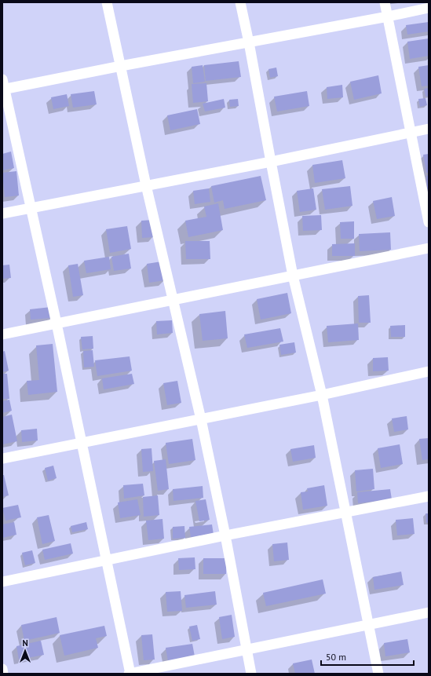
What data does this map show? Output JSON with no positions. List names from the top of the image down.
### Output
{
  "scale_bar": "50 m",
  "north": "top"
}
